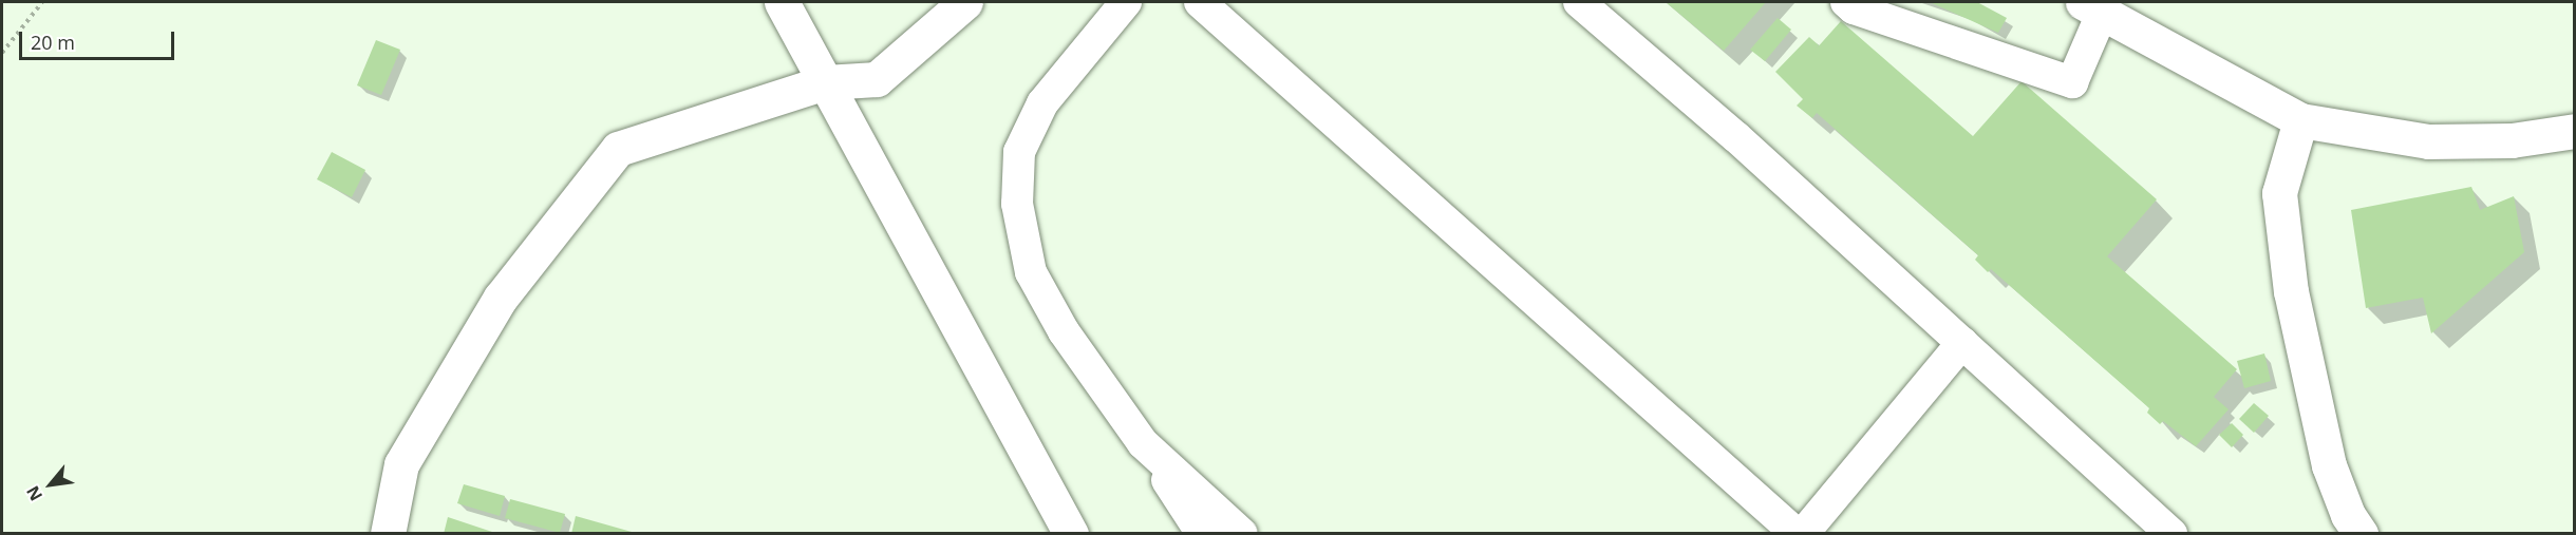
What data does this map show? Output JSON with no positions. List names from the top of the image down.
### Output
{
  "scale_bar": "20 m",
  "north": "bottom left"
}
